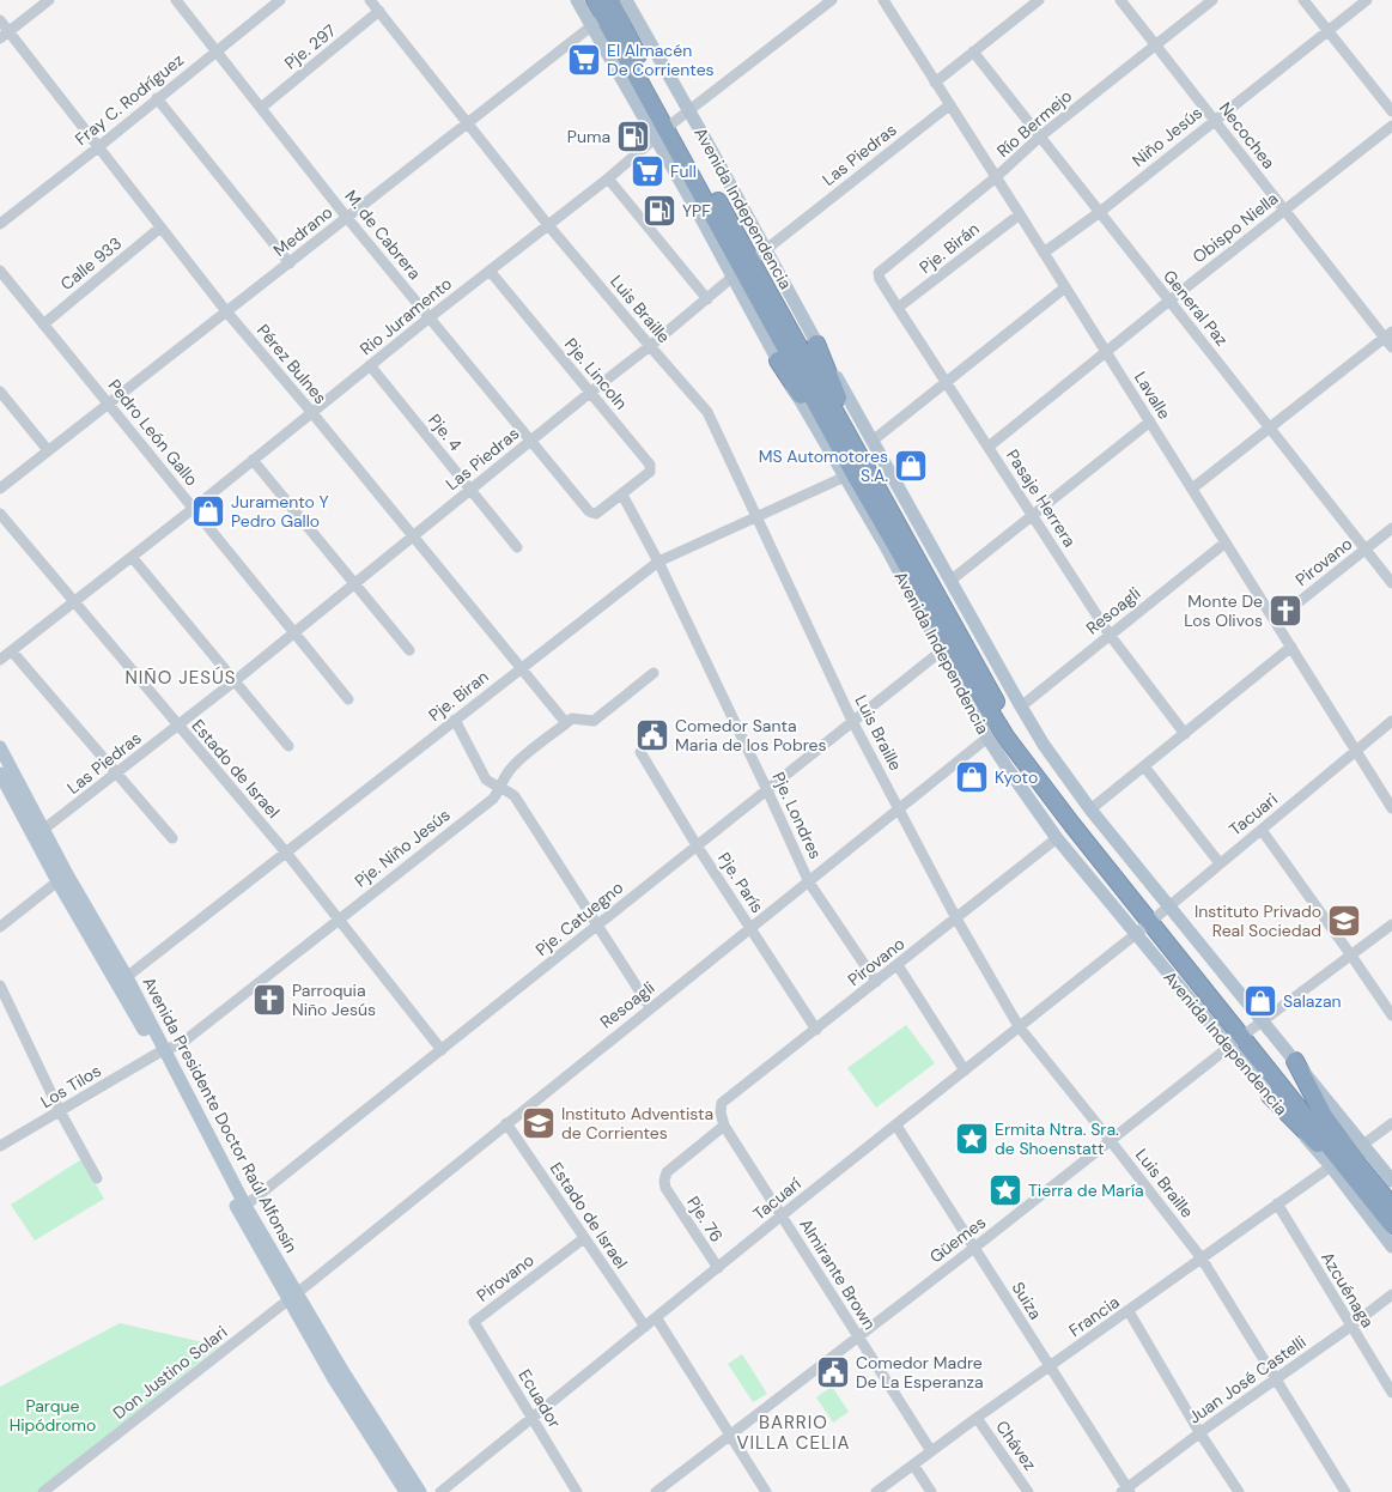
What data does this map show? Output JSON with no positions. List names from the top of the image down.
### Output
{
  "streets": {
    "highway": ["Avenida Independencia"],
    "main road": ["Avenida Presidente Doctor Raúl Alfonsín"],
    "street": [
      "Pje. 297",
      "Fray C. Rodríguez",
      "Río Bermejo",
      "Necochea",
      "Niño Jesús",
      "Las Piedras",
      "Obispo Niella",
      "Medrano",
      "M. de Cabrera",
      "Pje. Birán",
      "Calle 933",
      "General Paz",
      "Luis Braille",
      "Rio Juramento",
      "Pérez Bulnes",
      "Pje. Lincoln",
      "Lavalle",
      "Pedro León Gallo",
      "Pje. 4",
      "Pasaje Herrera",
      "Pirovano",
      "Resoagli",
      "Pje. Biran",
      "Estado de Israel",
      "Tacuari",
      "Pje. Londres",
      "Pje. Niño Jesús",
      "Pje. París",
      "Pje. Catuegno",
      "Los Tilos",
      "Tacuarí",
      "Pje. 76",
      "Güemes",
      "Almirante Brown",
      "Azcuénaga",
      "Suiza",
      "Francia",
      "Don Justino Solari",
      "Juan José Castelli",
      "Ecuador",
      "Chávez"
    ]
  },
  "crossings": [
    ["Pje. 297", "M. de Cabrera"],
    ["Pje. 297", "Luis Braille"],
    ["Fray C. Rodríguez", "M. de Cabrera"],
    ["Fray C. Rodríguez", "Pérez Bulnes"],
    ["Río Bermejo", "Necochea"],
    ["Río Bermejo", "General Paz"],
    ["Río Bermejo", "Lavalle"],
    ["Río Bermejo", "Pasaje Herrera"],
    ["Necochea", "Niño Jesús"],
    ["Necochea", "Obispo Niella"],
    ["Niño Jesús", "General Paz"],
    ["Niño Jesús", "Lavalle"],
    ["Las Piedras", "Avenida Independencia"],
    ["Las Piedras", "M. de Cabrera"],
    ["Las Piedras", "Luis Braille"],
    ["Las Piedras", "Pérez Bulnes"],
    ["Las Piedras", "Pje. Lincoln"],
    ["Las Piedras", "Lavalle"],
    ["Las Piedras", "Pedro León Gallo"],
    ["Las Piedras", "Pje. 4"],
    ["Las Piedras", "Estado de Israel"],
    ["Las Piedras", "Avenida Presidente Doctor Raúl Alfonsín"],
    ["Avenida Independencia", "Medrano"],
    ["Avenida Independencia", "Rio Juramento"],
    ["Avenida Independencia", "Pirovano"],
    ["Avenida Independencia", "Resoagli"],
    ["Avenida Independencia", "Pje. Biran"],
    ["Avenida Independencia", "Tacuari"],
    ["Avenida Independencia", "Pje. Catuegno"],
    ["Avenida Independencia", "Tacuarí"],
    ["Avenida Independencia", "Güemes"],
    ["Avenida Independencia", "Francia"],
    ["Obispo Niella", "General Paz"],
    ["Obispo Niella", "Lavalle"],
    ["Obispo Niella", "Pasaje Herrera"],
    ["Medrano", "M. de Cabrera"],
    ["Medrano", "Luis Braille"],
    ["Medrano", "Pérez Bulnes"],
    ["Medrano", "Pedro León Gallo"],
    ["M. de Cabrera", "Rio Juramento"],
    ["M. de Cabrera", "Pje. Lincoln"],
    ["M. de Cabrera", "Pje. Londres"],
    ["Pje. Birán", "Lavalle"],
    ["Pje. Birán", "Pasaje Herrera"],
    ["Calle 933", "Pérez Bulnes"],
    ["Calle 933", "Pedro León Gallo"],
    ["General Paz", "Pirovano"],
    ["Luis Braille", "Rio Juramento"],
    ["Luis Braille", "Pirovano"],
    ["Luis Braille", "Resoagli"],
    ["Luis Braille", "Pje. Biran"],
    ["Luis Braille", "Pje. Catuegno"],
    ["Luis Braille", "Tacuarí"],
    ["Luis Braille", "Güemes"],
    ["Luis Braille", "Francia"],
    ["Luis Braille", "Juan José Castelli"],
    ["Rio Juramento", "Pérez Bulnes"],
    ["Rio Juramento", "Pje. Lincoln"],
    ["Rio Juramento", "Pedro León Gallo"],
    ["Rio Juramento", "Pje. 4"],
    ["Rio Juramento", "Estado de Israel"],
    ["Pérez Bulnes", "Pje. Biran"],
    ["Pérez Bulnes", "Pje. Niño Jesús"],
    ["Pje. Lincoln", "Pje. Londres"],
    ["Lavalle", "Pirovano"],
    ["Lavalle", "Resoagli"],
    ["Lavalle", "Tacuari"],
    ["Pasaje Herrera", "Resoagli"],
    ["Pirovano", "Estado de Israel"],
    ["Pirovano", "Pje. Londres"],
    ["Pirovano", "Pje. París"],
    ["Pirovano", "Almirante Brown"],
    ["Pirovano", "Ecuador"],
    ["Resoagli", "Estado de Israel"],
    ["Resoagli", "Pje. Londres"],
    ["Resoagli", "Pje. París"],
    ["Resoagli", "Avenida Presidente Doctor Raúl Alfonsín"],
    ["Resoagli", "Don Justino Solari"],
    ["Pje. Biran", "Estado de Israel"],
    ["Pje. Biran", "Pje. Londres"],
    ["Pje. Biran", "Avenida Presidente Doctor Raúl Alfonsín"],
    ["Estado de Israel", "Pje. Niño Jesús"],
    ["Estado de Israel", "Pje. Catuegno"],
    ["Estado de Israel", "Tacuarí"],
    ["Tacuari", "Tacuarí"],
    ["Pje. Londres", "Pje. Catuegno"],
    ["Pje. Niño Jesús", "Los Tilos"],
    ["Pje. Niño Jesús", "Avenida Presidente Doctor Raúl Alfonsín"],
    ["Pje. París", "Pje. Catuegno"],
    ["Pje. Catuegno", "Avenida Presidente Doctor Raúl Alfonsín"],
    ["Los Tilos", "Avenida Presidente Doctor Raúl Alfonsín"],
    ["Avenida Presidente Doctor Raúl Alfonsín", "Don Justino Solari"],
    ["Tacuarí", "Pje. 76"],
    ["Tacuarí", "Almirante Brown"],
    ["Tacuarí", "Suiza"],
    ["Tacuarí", "Ecuador"],
    ["Pje. 76", "Almirante Brown"],
    ["Güemes", "Almirante Brown"],
    ["Güemes", "Suiza"],
    ["Almirante Brown", "Francia"],
    ["Azcuénaga", "Francia"],
    ["Azcuénaga", "Juan José Castelli"],
    ["Suiza", "Francia"],
    ["Suiza", "Juan José Castelli"],
    ["Francia", "Chávez"]
  ],
  "districts": ["NIÑO JESÚS", "BARRIO VILLA CELIA"],
  "parks": ["Parque Hipódromo"],
  "places": {
    "supermarket": ["El Almacén De Corrientes", "Full"],
    "fuel station": ["Puma", "YPF"],
    "shop": [
      "MS Automotores S.A.",
      "Juramento Y Pedro Gallo",
      "Kyoto",
      "Salazan"
    ],
    "church": ["Monte De Los Olivos", "Parroquia Niño Jesús"],
    "public building": ["Comedor Santa Maria de los Pobres", "Comedor Madre De La Esperanza"],
    "school or university": ["Instituto Privado Real Sociedad", "Instituto Adventista de Corrientes"],
    "place": ["Ermita Ntra. Sra. de Shoenstatt", "Tierra de María"]
  }
}
